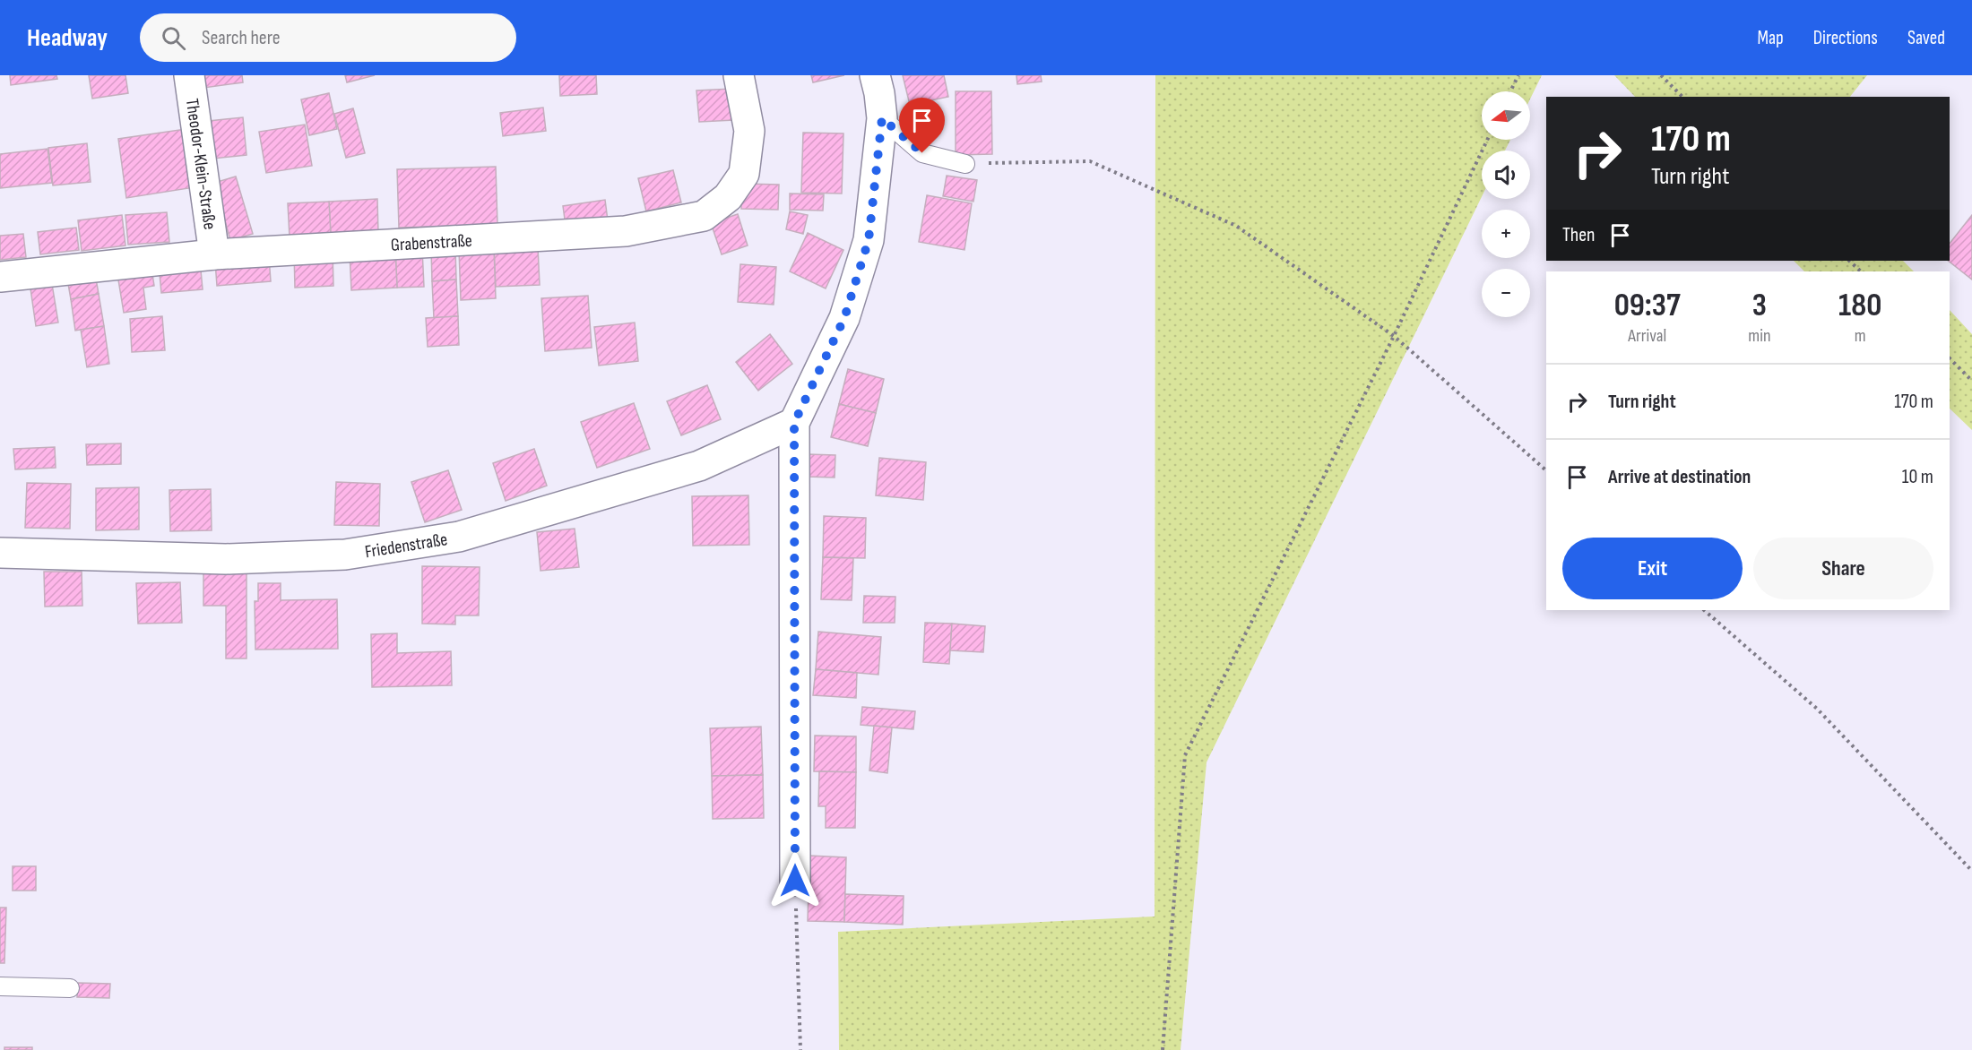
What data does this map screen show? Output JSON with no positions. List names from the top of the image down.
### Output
{
  "streets": {
    "street": ["Theodor-Klein-Straße", "Grabenstraße", "Friedenstraße"]
  },
  "crossings": [
    ["Theodor-Klein-Straße", "Grabenstraße"]
  ],
  "north": "left",
  "page": {
    "header": "Headway",
    "search": "Search here",
    "nav": ["Map", "Directions", "Saved"],
    "map_buttons": ["+", "−"],
    "turn": ["170 m", "Turn right"],
    "then": "Then",
    "eta": [
      "09:37",
      "Arrival",
      "3",
      "min",
      "180",
      "m"
    ],
    "list": [
      {
        "name": "Turn right",
        "value": "170 m"
      },
      {
        "name": "Arrive at destination",
        "value": "10 m"
      }
    ],
    "buttons": ["Exit", "Share"]
  }
}
